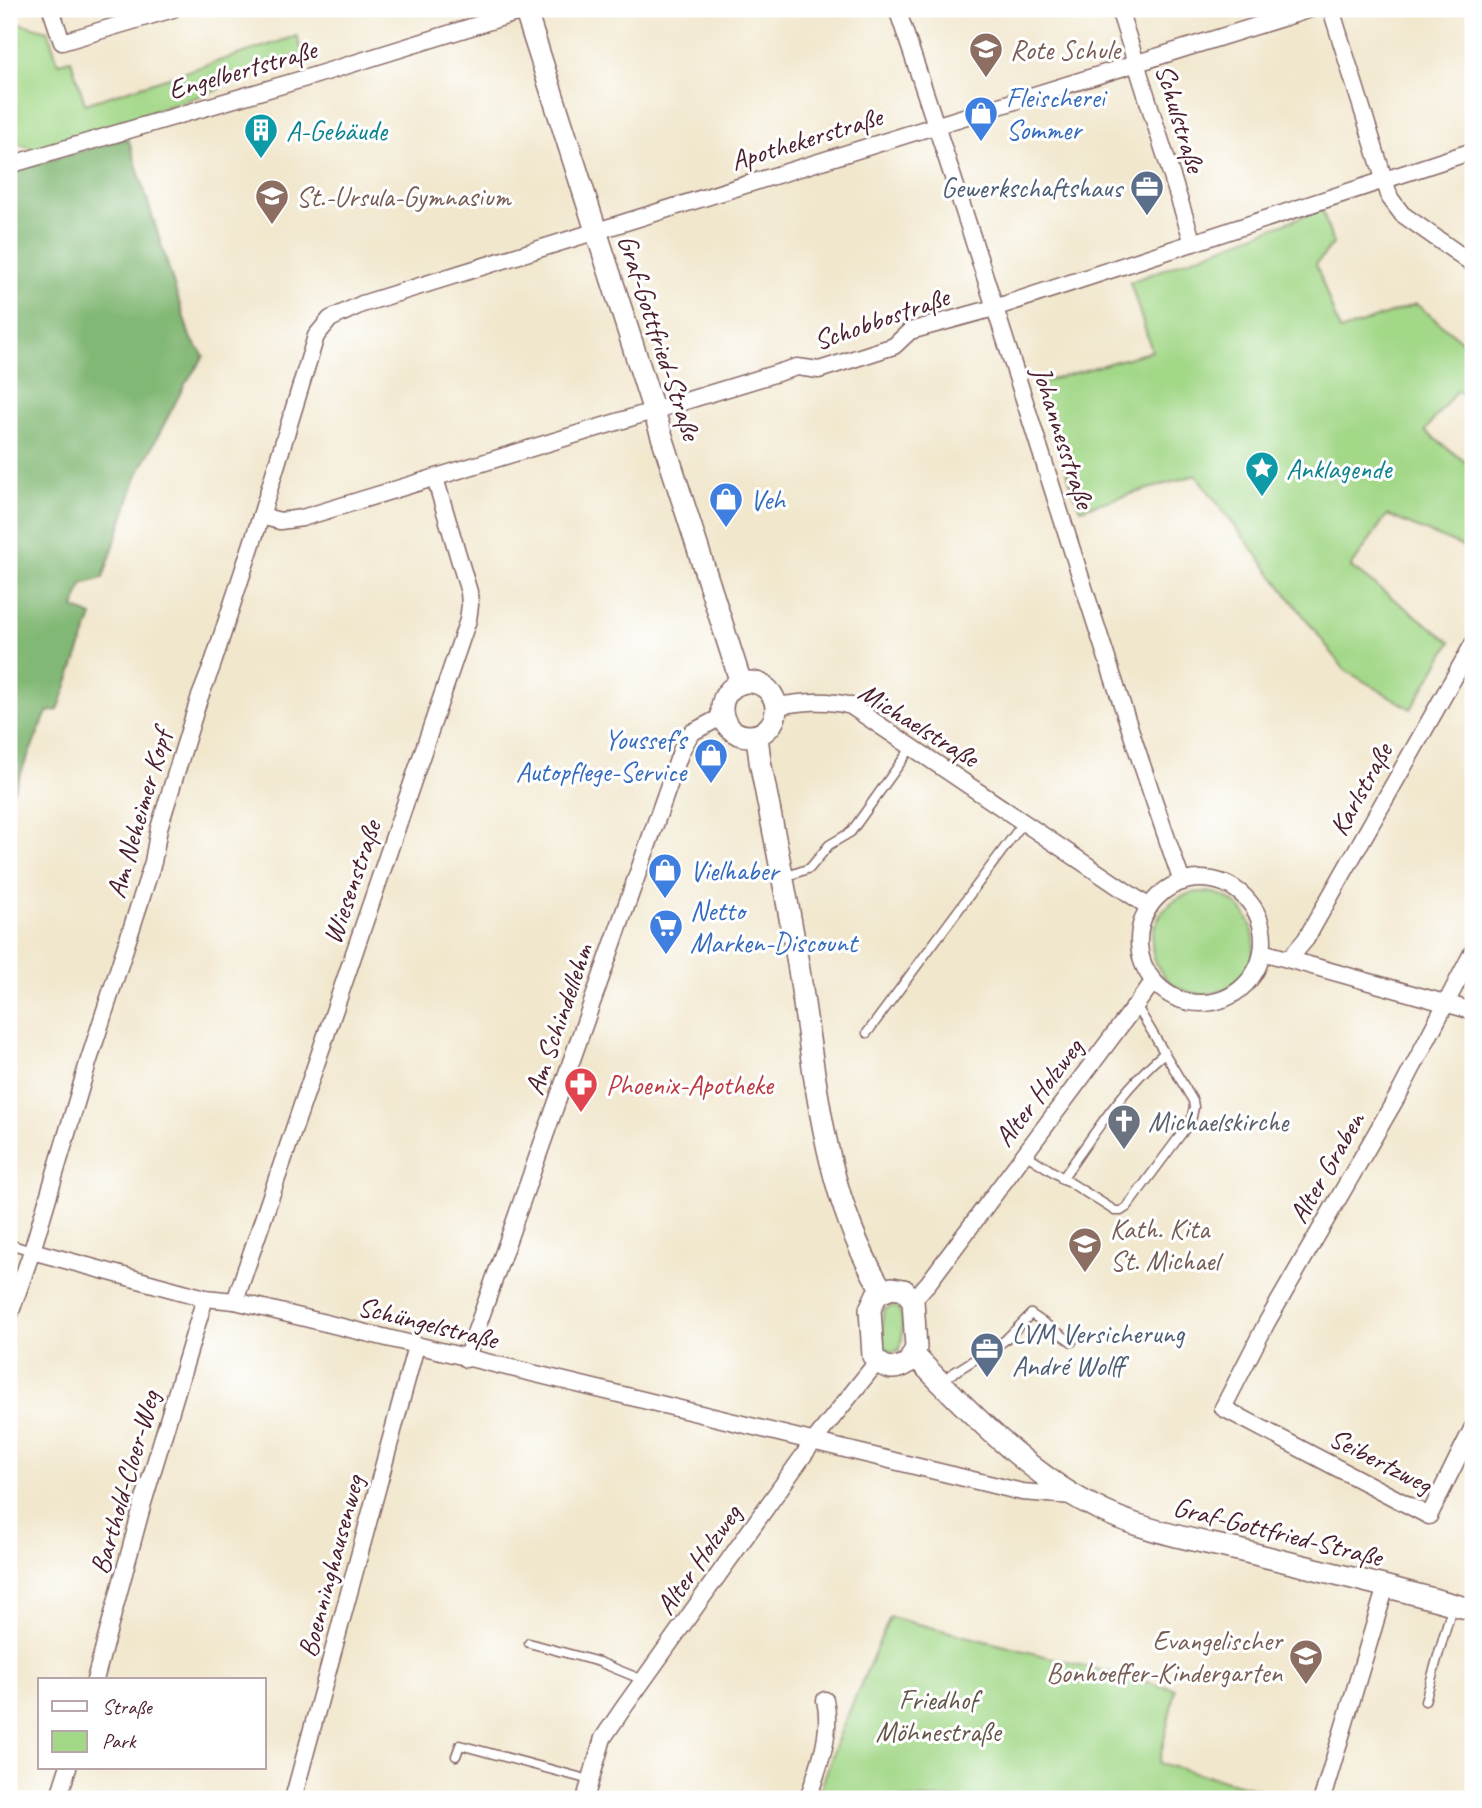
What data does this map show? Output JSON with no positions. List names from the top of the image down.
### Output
{
  "streets": {
    "street": [
      "Engelbertstraße",
      "Schulstraße",
      "Apothekerstraße",
      "Schobbostraße",
      "Graf-Gottfried-Straße",
      "Johannesstraße",
      "Michaelstraße",
      "Karlstraße",
      "Am Neheimer Kopf",
      "Wiesenstraße",
      "Am Schindellehm",
      "Alter Holzweg",
      "Alter Graben",
      "Schüngelstraße",
      "Seibertzweg",
      "Barthold-Cloer-Weg",
      "Boenninghausenweg"
    ]
  },
  "crossings": [
    ["Engelbertstraße", "Graf-Gottfried-Straße"],
    ["Schulstraße", "Apothekerstraße"],
    ["Schulstraße", "Schobbostraße"],
    ["Apothekerstraße", "Graf-Gottfried-Straße"],
    ["Apothekerstraße", "Johannesstraße"],
    ["Apothekerstraße", "Am Neheimer Kopf"],
    ["Schobbostraße", "Graf-Gottfried-Straße"],
    ["Schobbostraße", "Johannesstraße"],
    ["Schobbostraße", "Am Neheimer Kopf"],
    ["Schobbostraße", "Wiesenstraße"],
    ["Graf-Gottfried-Straße", "Michaelstraße"],
    ["Graf-Gottfried-Straße", "Am Schindellehm"],
    ["Graf-Gottfried-Straße", "Alter Holzweg"],
    ["Graf-Gottfried-Straße", "Schüngelstraße"],
    ["Johannesstraße", "Michaelstraße"],
    ["Johannesstraße", "Alter Holzweg"],
    ["Michaelstraße", "Am Schindellehm"],
    ["Michaelstraße", "Alter Holzweg"],
    ["Am Neheimer Kopf", "Schüngelstraße"],
    ["Wiesenstraße", "Schüngelstraße"],
    ["Am Schindellehm", "Schüngelstraße"],
    ["Alter Holzweg", "Schüngelstraße"],
    ["Alter Graben", "Seibertzweg"],
    ["Schüngelstraße", "Barthold-Cloer-Weg"],
    ["Schüngelstraße", "Boenninghausenweg"]
  ],
  "parks": ["Friedhof Möhnestraße"],
  "places": {
    "school or university": [
      "Rote Schule",
      "St.-Ursula-Gymnasium",
      "Kath. Kita St. Michael",
      "Evangelischer Bonhoeffer-Kindergarten"
    ],
    "shop": [
      "Fleischerei Sommer",
      "Veh",
      "Youssef's Autopflege-Service",
      "Vielhaber"
    ],
    "building": ["A-Gebäude"],
    "office": ["Gewerkschaftshaus", "LVM Versicherung André Wolff"],
    "place": ["Anklagende"],
    "supermarket": ["Netto Marken-Discount"],
    "pharmacy": ["Phoenix-Apotheke"],
    "church": ["Michaelskirche"]
  },
  "legend": ["Straße", "Park"]
}
